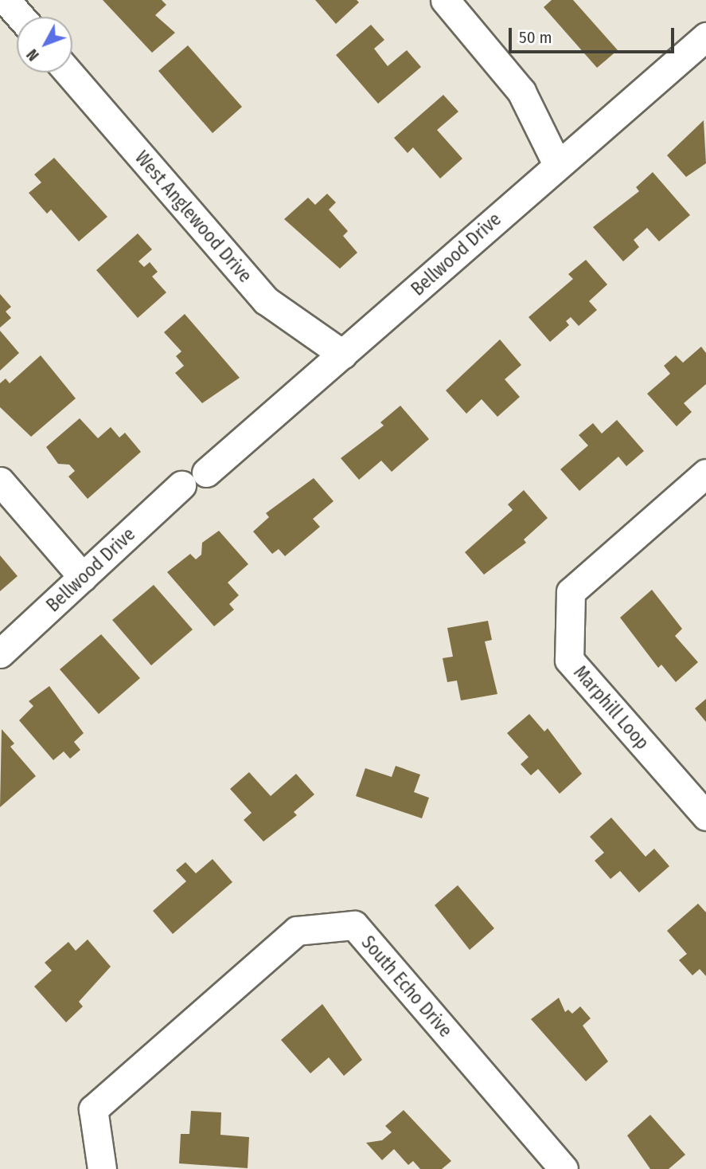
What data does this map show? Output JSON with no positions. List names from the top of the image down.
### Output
{
  "streets": {
    "street": [
      "West Anglewood Drive",
      "Bellwood Drive",
      "Marphill Loop",
      "South Echo Drive"
    ]
  },
  "crossings": [
    ["West Anglewood Drive", "Bellwood Drive"]
  ],
  "scale_bar": "50 m",
  "north": "bottom left"
}
